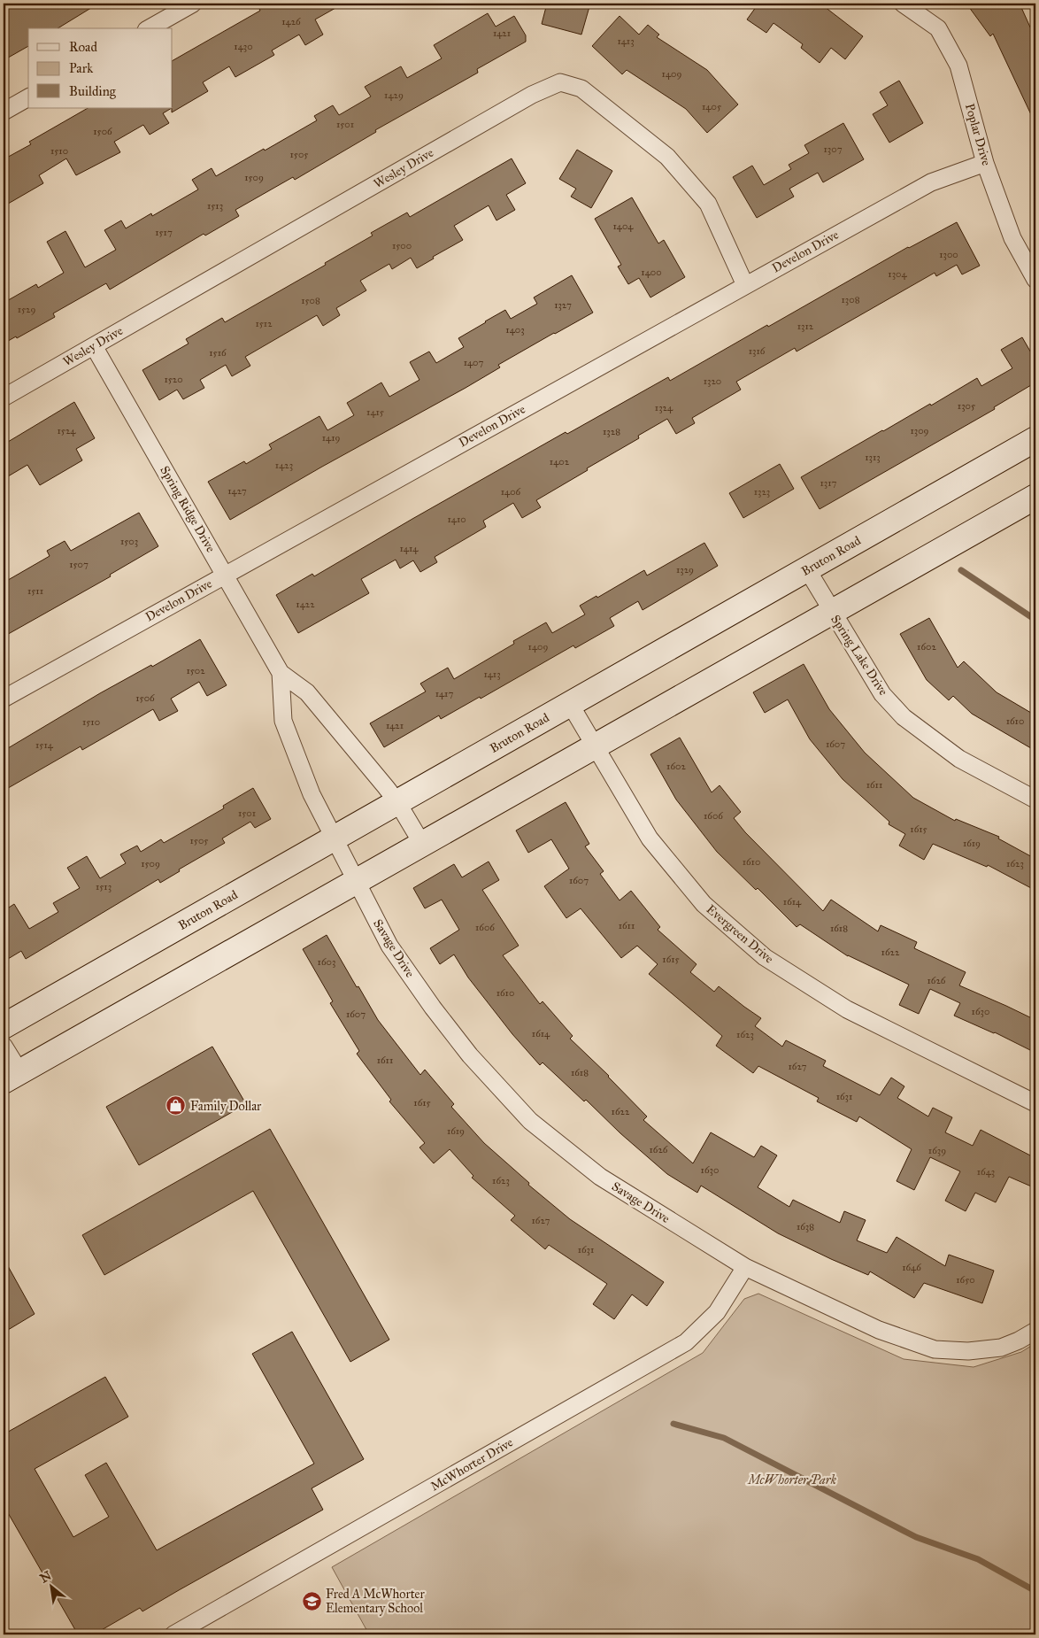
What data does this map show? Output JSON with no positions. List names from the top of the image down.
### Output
{
  "streets": {
    "main road": ["Bruton Road"],
    "street": [
      "Poplar Drive",
      "Wesley Drive",
      "Develon Drive",
      "Spring Ridge Drive",
      "Spring Lake Drive",
      "Evergreen Drive",
      "Savage Drive",
      "McWhorter Drive"
    ]
  },
  "crossings": [
    ["Poplar Drive", "Develon Drive"],
    ["Wesley Drive", "Develon Drive"],
    ["Wesley Drive", "Spring Ridge Drive"],
    ["Develon Drive", "Spring Ridge Drive"],
    ["Spring Ridge Drive", "Bruton Road"],
    ["Spring Ridge Drive", "Savage Drive"],
    ["Bruton Road", "Spring Lake Drive"],
    ["Bruton Road", "Evergreen Drive"],
    ["Savage Drive", "McWhorter Drive"]
  ],
  "parks": ["McWhorter Park"],
  "places": {
    "shop": ["Family Dollar"],
    "school or university": ["Fred A McWhorter Elementary School"]
  },
  "house_numbers": [
    "1426",
    "1421",
    "1413",
    "1430",
    "1409",
    "1429",
    "1405",
    "1501",
    "1506",
    "1307",
    "1510",
    "1505",
    "1509",
    "1513",
    "1404",
    "1517",
    "1500",
    "1300",
    "1400",
    "1304",
    "1308",
    "1508",
    "1327",
    "1529",
    "1512",
    "1312",
    "1403",
    "1316",
    "1516",
    "1407",
    "1520",
    "1320",
    "1305",
    "1324",
    "1415",
    "1524",
    "1309",
    "1328",
    "1419",
    "1313",
    "1402",
    "1423",
    "1317",
    "1427",
    "1406",
    "1323",
    "1410",
    "1503",
    "1414",
    "1507",
    "1329",
    "1511",
    "1422",
    "1409",
    "1602",
    "1502",
    "1413",
    "1417",
    "1506",
    "1610",
    "1510",
    "1421",
    "1607",
    "1514",
    "1602",
    "1611",
    "1501",
    "1606",
    "1615",
    "1505",
    "1619",
    "1610",
    "1509",
    "1623",
    "1607",
    "1513",
    "1614",
    "1611",
    "1606",
    "1618",
    "1622",
    "1615",
    "1603",
    "1626",
    "1610",
    "1630",
    "1607",
    "1614",
    "1623",
    "1611",
    "1627",
    "1618",
    "1631",
    "1615",
    "1622",
    "1619",
    "1626",
    "1639",
    "1630",
    "1643",
    "1623",
    "1627",
    "1638",
    "1631",
    "1646",
    "1650"
  ],
  "legend": ["Road", "Park", "Building"],
  "north": "top left"
}
